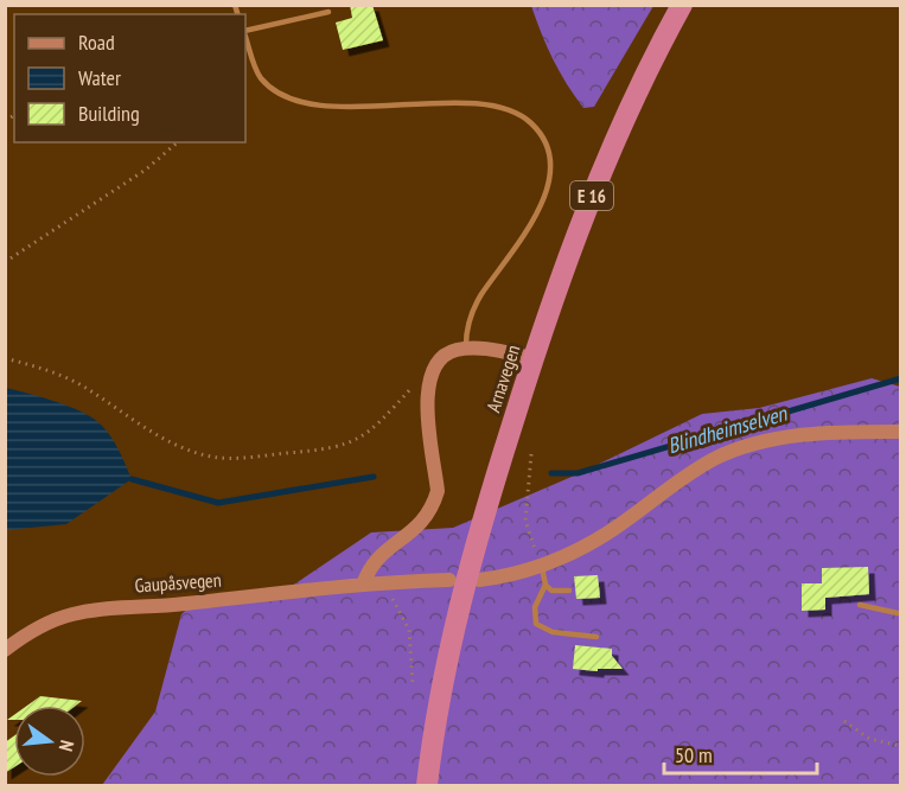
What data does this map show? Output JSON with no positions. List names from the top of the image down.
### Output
{
  "streets": {
    "highway": ["E 16", "Arnavegen"],
    "street": ["Gaupåsvegen"]
  },
  "water": ["Blindheimselven"],
  "legend": ["Road", "Water", "Building"],
  "scale_bar": "50 m",
  "north": "right"
}
